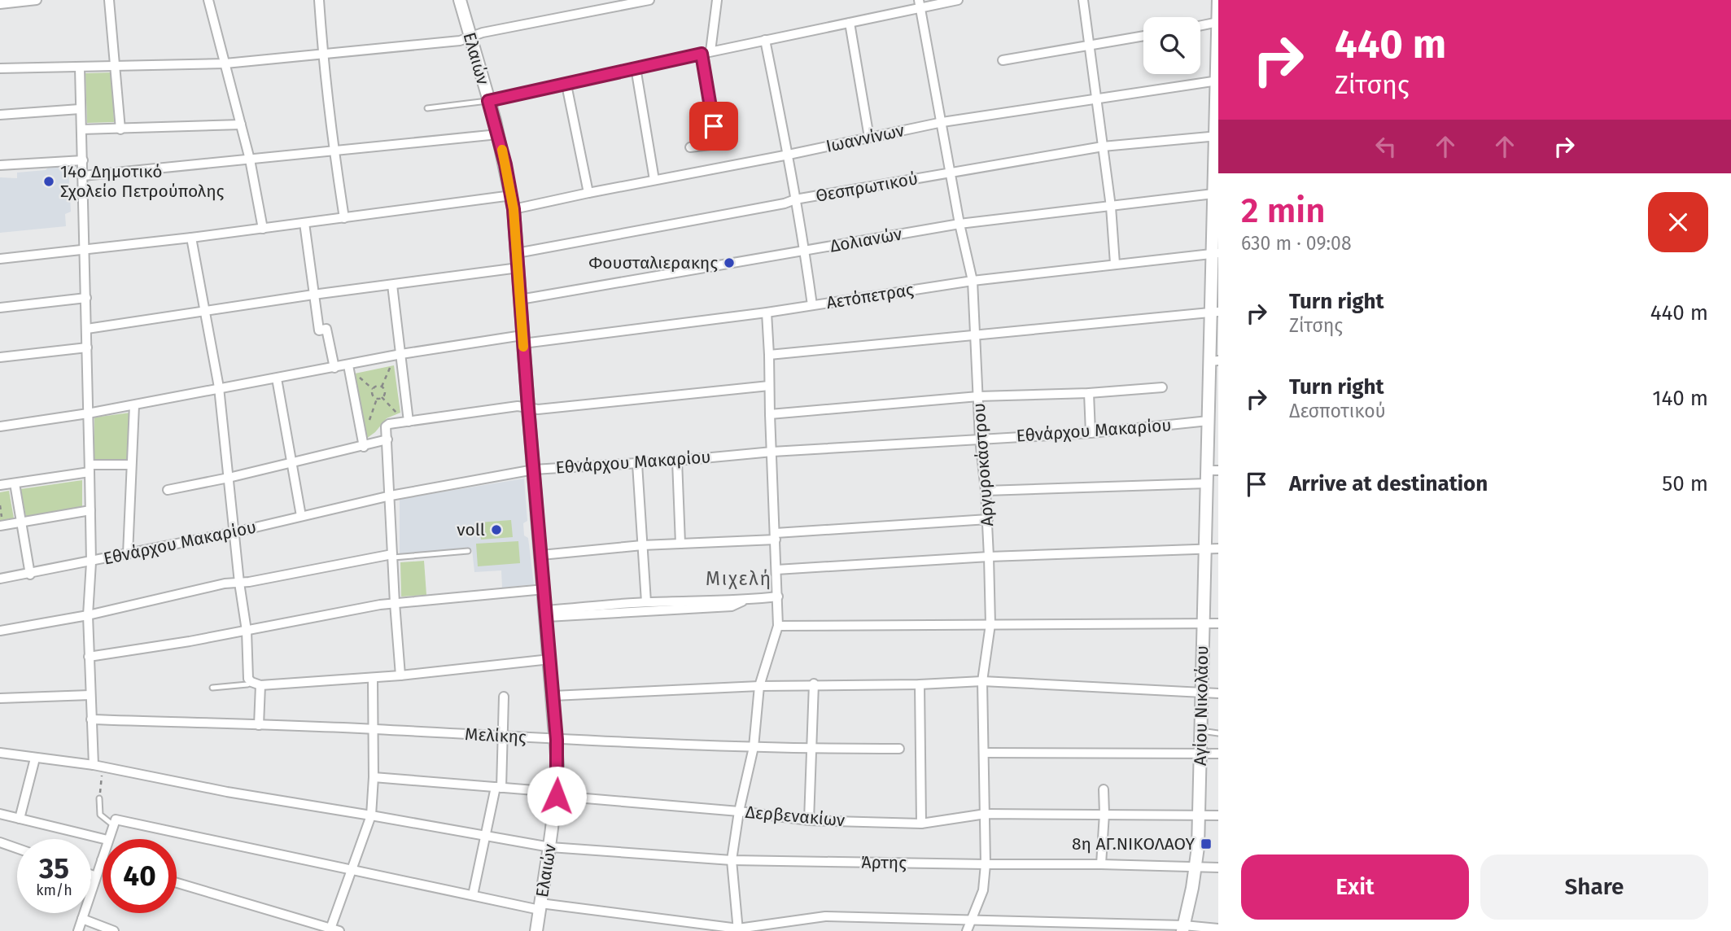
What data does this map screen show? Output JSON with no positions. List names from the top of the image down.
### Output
{
  "streets": {
    "street": [
      "Ελαιών",
      "Ιωαννίνων",
      "Θεσπρωτικού",
      "Δολιανών",
      "Αετόπετρας",
      "Εθνάρχου Μακαρίου",
      "Αργυροκάστρου",
      "Αγίου Νικολάου",
      "Μελίκης",
      "Δερβενακίων",
      "Άρτης"
    ]
  },
  "crossings": [
    ["Ελαιών", "Ιωαννίνων"],
    ["Ελαιών", "Θεσπρωτικού"],
    ["Ελαιών", "Δολιανών"],
    ["Ελαιών", "Αετόπετρας"],
    ["Ελαιών", "Εθνάρχου Μακαρίου"],
    ["Ελαιών", "Μελίκης"],
    ["Ελαιών", "Δερβενακίων"],
    ["Ελαιών", "Άρτης"],
    ["Ιωαννίνων", "Αργυροκάστρου"],
    ["Ιωαννίνων", "Αγίου Νικολάου"],
    ["Θεσπρωτικού", "Αργυροκάστρου"],
    ["Θεσπρωτικού", "Αγίου Νικολάου"],
    ["Δολιανών", "Αργυροκάστρου"],
    ["Δολιανών", "Αγίου Νικολάου"],
    ["Αετόπετρας", "Αργυροκάστρου"],
    ["Αετόπετρας", "Αγίου Νικολάου"],
    ["Εθνάρχου Μακαρίου", "Αργυροκάστρου"],
    ["Εθνάρχου Μακαρίου", "Αγίου Νικολάου"],
    ["Αργυροκάστρου", "Δερβενακίων"],
    ["Αργυροκάστρου", "Άρτης"],
    ["Αγίου Νικολάου", "Δερβενακίων"],
    ["Αγίου Νικολάου", "Άρτης"]
  ],
  "districts": ["Μιχελή"],
  "places": {
    "other": ["14ο Δημοτικό Σχολείο Πετρούπολης", "Φουσταλιερακης", "voll"],
    "transit": ["8η ΑΓ.ΝΙΚΟΛΑΟΥ"]
  },
  "page": {
    "turn": ["440 m", "Ζίτσης"],
    "heading": ["2 min", "630 m · 09:08"],
    "list": [
      {
        "name": "Turn right",
        "note": "Ζίτσης",
        "value": "440 m"
      },
      {
        "name": "Turn right",
        "note": "Δεσποτικού",
        "value": "140 m"
      },
      {
        "name": "Arrive at destination",
        "value": "50 m"
      }
    ],
    "speed": "35 km/h",
    "limit": "40",
    "buttons": ["Exit", "Share"]
  }
}
